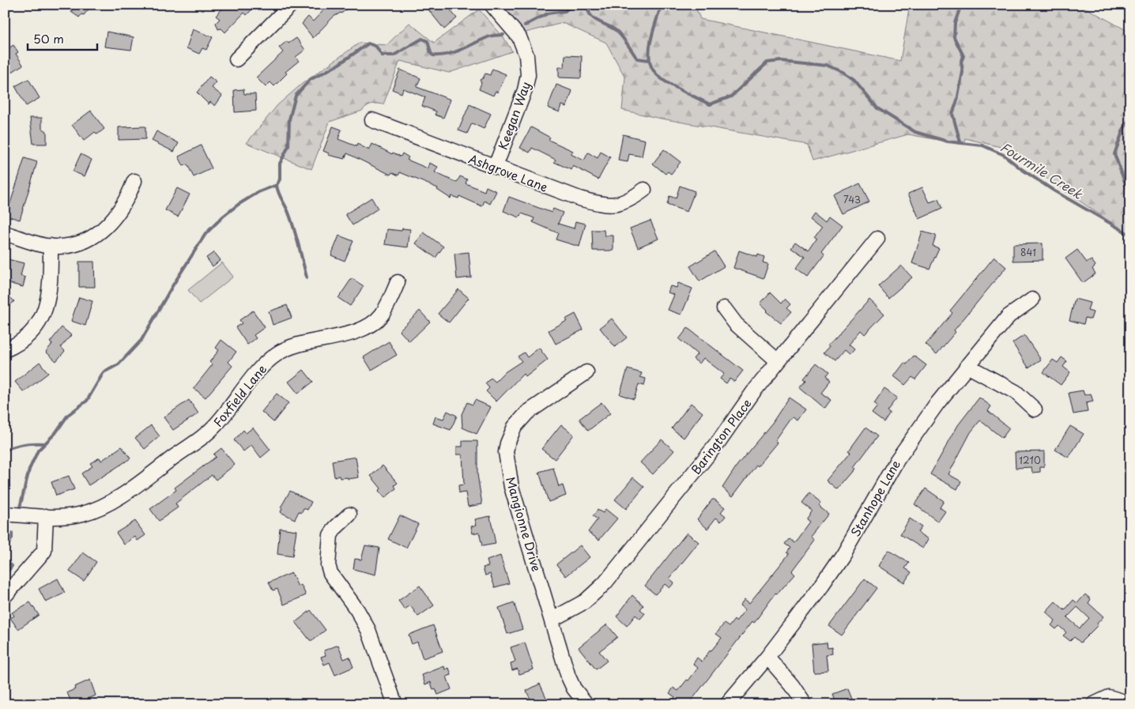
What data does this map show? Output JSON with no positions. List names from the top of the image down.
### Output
{
  "streets": {
    "street": [
      "Keegan Way",
      "Ashgrove Lane",
      "Foxfield Lane",
      "Barington Place",
      "Stanhope Lane",
      "Mangionne Drive"
    ]
  },
  "crossings": [
    ["Keegan Way", "Ashgrove Lane"],
    ["Barington Place", "Mangionne Drive"]
  ],
  "water": ["Fourmile Creek"],
  "house_numbers": ["743", "841", "1210"],
  "scale_bar": "50 m"
}
